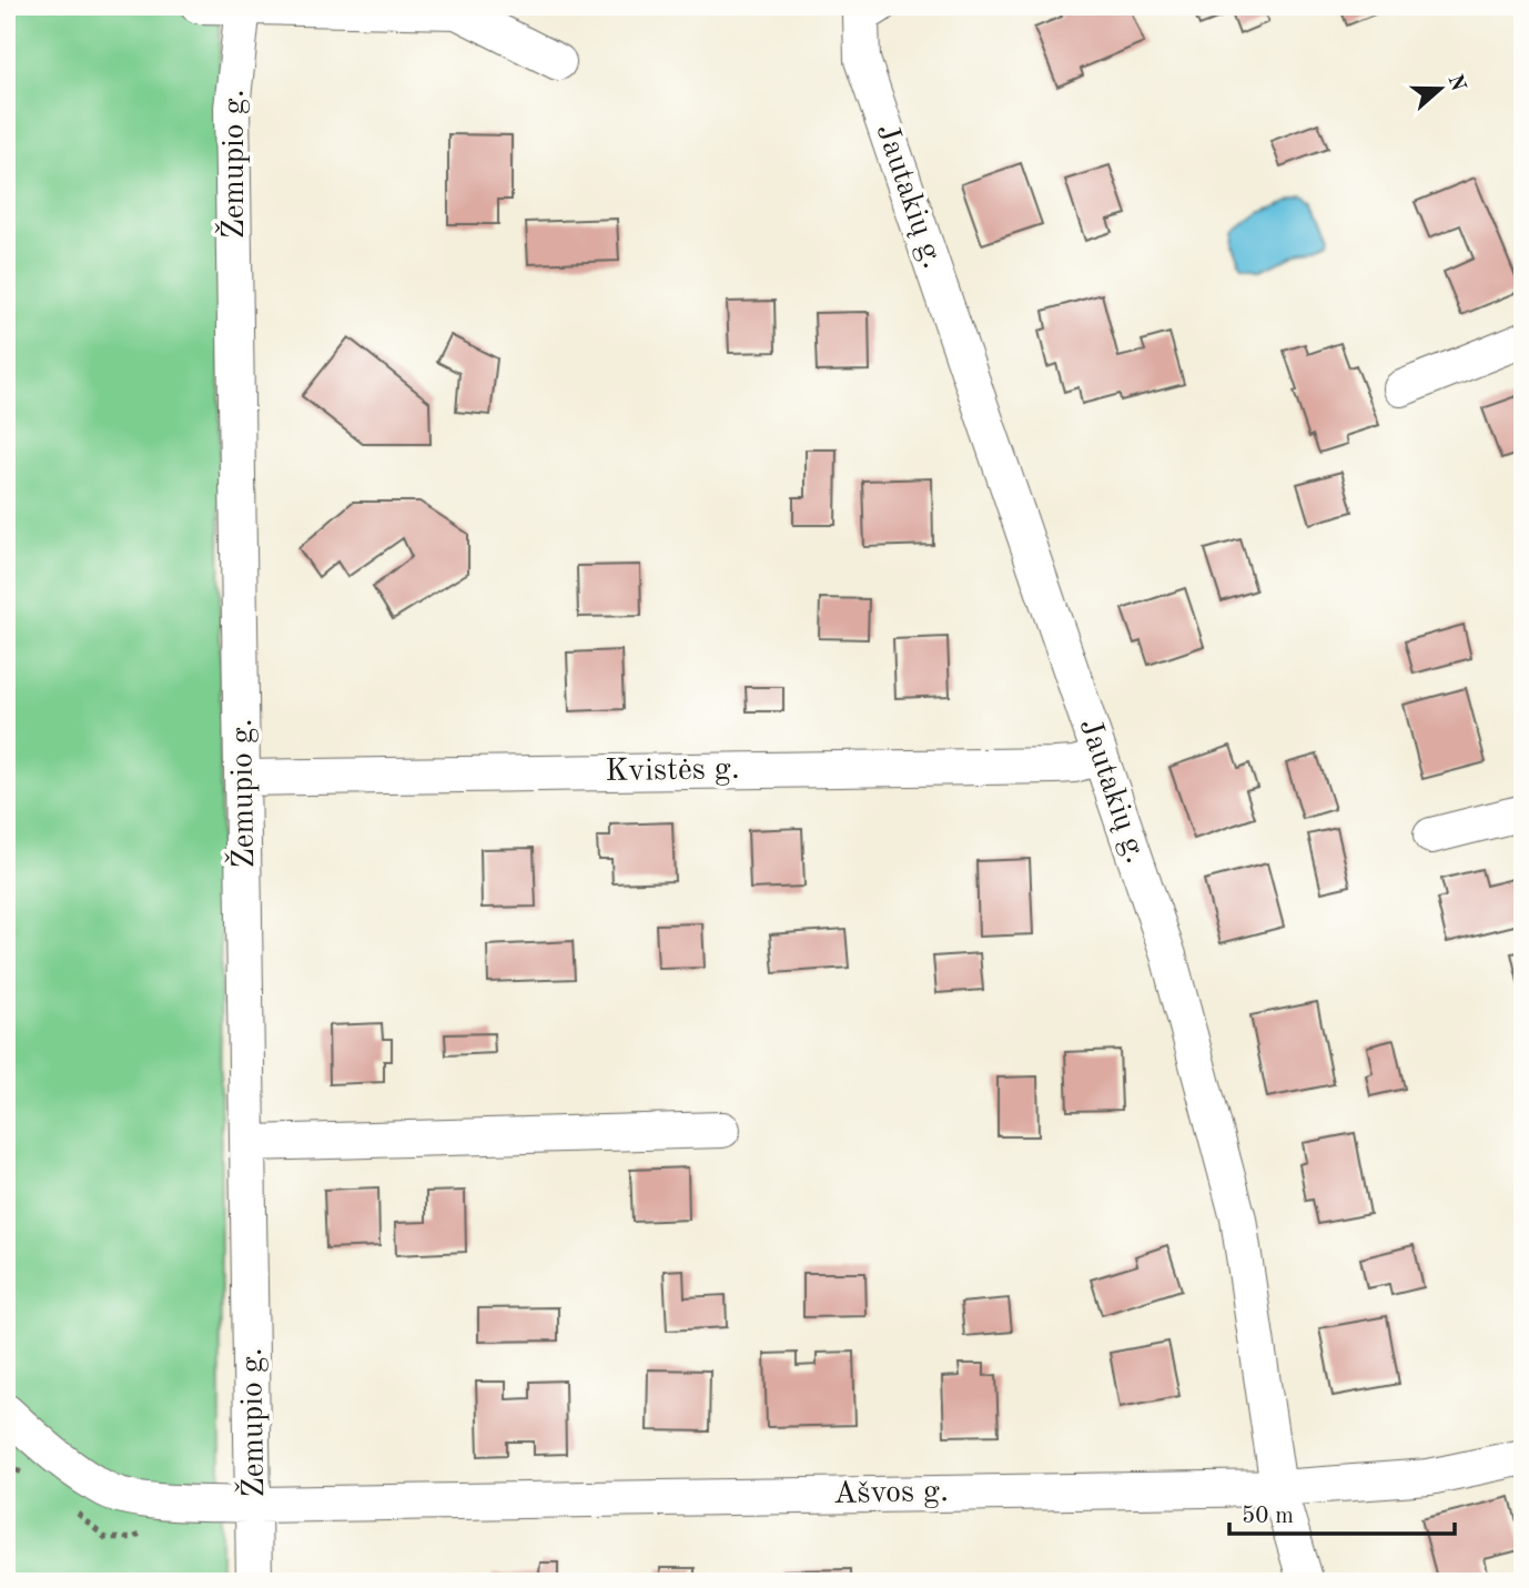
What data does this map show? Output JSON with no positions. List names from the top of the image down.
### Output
{
  "streets": {
    "street": [
      "Žemupio g.",
      "Jautakių g.",
      "Kvistės g.",
      "Ašvos g."
    ]
  },
  "crossings": [
    ["Žemupio g.", "Kvistės g."],
    ["Žemupio g.", "Ašvos g."],
    ["Jautakių g.", "Kvistės g."],
    ["Jautakių g.", "Ašvos g."]
  ],
  "scale_bar": "50 m",
  "north": "right"
}
